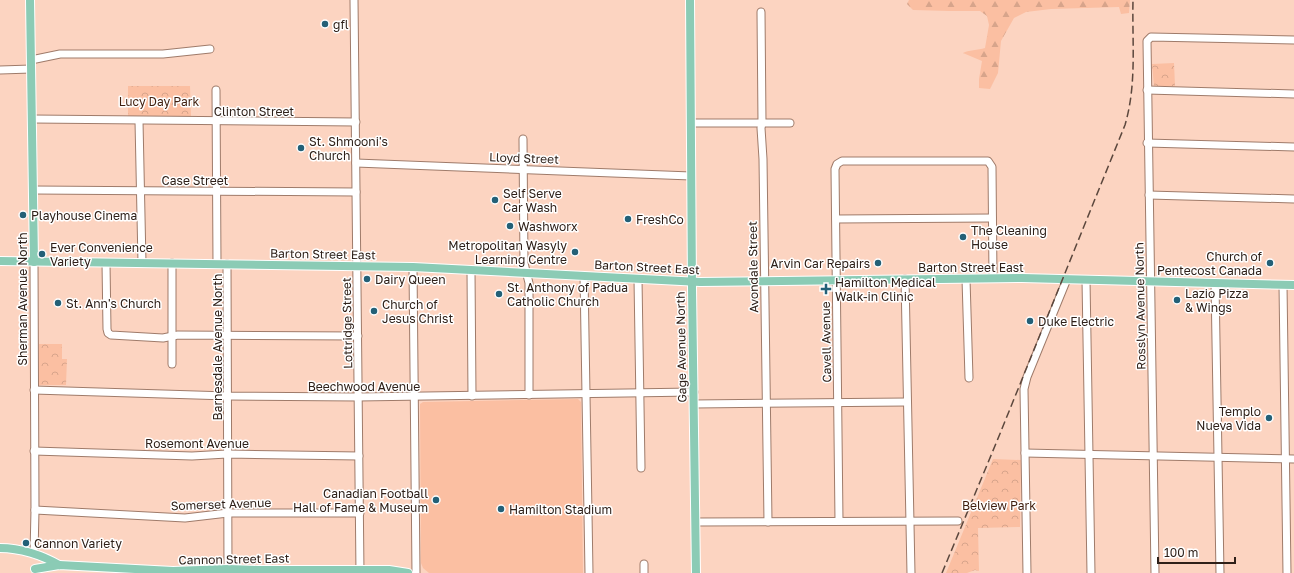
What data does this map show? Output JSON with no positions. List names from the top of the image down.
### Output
{
  "streets": {
    "main road": [
      "Barton Street East",
      "Sherman Avenue North",
      "Gage Avenue North",
      "Cannon Street East"
    ],
    "street": [
      "Clinton Street",
      "Lloyd Street",
      "Case Street",
      "Avondale Street",
      "Rosslyn Avenue North",
      "Lottridge Street",
      "Cavell Avenue",
      "Barnesdale Avenue North",
      "Beechwood Avenue",
      "Rosemont Avenue",
      "Somerset Avenue"
    ]
  },
  "crossings": [
    ["Clinton Street", "Sherman Avenue North"],
    ["Clinton Street", "Lottridge Street"],
    ["Clinton Street", "Barnesdale Avenue North"],
    ["Lloyd Street", "Lottridge Street"],
    ["Lloyd Street", "Gage Avenue North"],
    ["Case Street", "Sherman Avenue North"],
    ["Case Street", "Lottridge Street"],
    ["Case Street", "Barnesdale Avenue North"],
    ["Barton Street East", "Avondale Street"],
    ["Barton Street East", "Sherman Avenue North"],
    ["Barton Street East", "Rosslyn Avenue North"],
    ["Barton Street East", "Lottridge Street"],
    ["Barton Street East", "Cavell Avenue"],
    ["Barton Street East", "Barnesdale Avenue North"],
    ["Barton Street East", "Gage Avenue North"],
    ["Sherman Avenue North", "Beechwood Avenue"],
    ["Sherman Avenue North", "Rosemont Avenue"],
    ["Sherman Avenue North", "Somerset Avenue"],
    ["Sherman Avenue North", "Cannon Street East"],
    ["Lottridge Street", "Beechwood Avenue"],
    ["Lottridge Street", "Rosemont Avenue"],
    ["Lottridge Street", "Somerset Avenue"],
    ["Lottridge Street", "Cannon Street East"],
    ["Barnesdale Avenue North", "Beechwood Avenue"],
    ["Barnesdale Avenue North", "Rosemont Avenue"],
    ["Barnesdale Avenue North", "Somerset Avenue"],
    ["Barnesdale Avenue North", "Cannon Street East"],
    ["Gage Avenue North", "Beechwood Avenue"]
  ],
  "parks": ["Lucy Day Park", "Belview Park"],
  "places": {
    "other": [
      "gfl",
      "St. Shmooni's Church",
      "Self Serve Car Wash",
      "Playhouse Cinema",
      "FreshCo",
      "Washworx",
      "The Cleaning House",
      "Metropolitan Wasyly Learning Centre",
      "Ever Convenience Variety",
      "Arvin Car Repairs",
      "Church of Pentecost Canada",
      "Dairy Queen",
      "St. Anthony of Padua Catholic Church",
      "Lazio Pizza & Wings",
      "St. Ann's Church",
      "Church of Jesus Christ",
      "Duke Electric",
      "Templo Nueva Vida",
      "Canadian Football Hall of Fame & Museum",
      "Hamilton Stadium",
      "Cannon Variety"
    ],
    "health": ["Hamilton Medical Walk-in Clinic"]
  },
  "scale_bar": "100 m"
}
